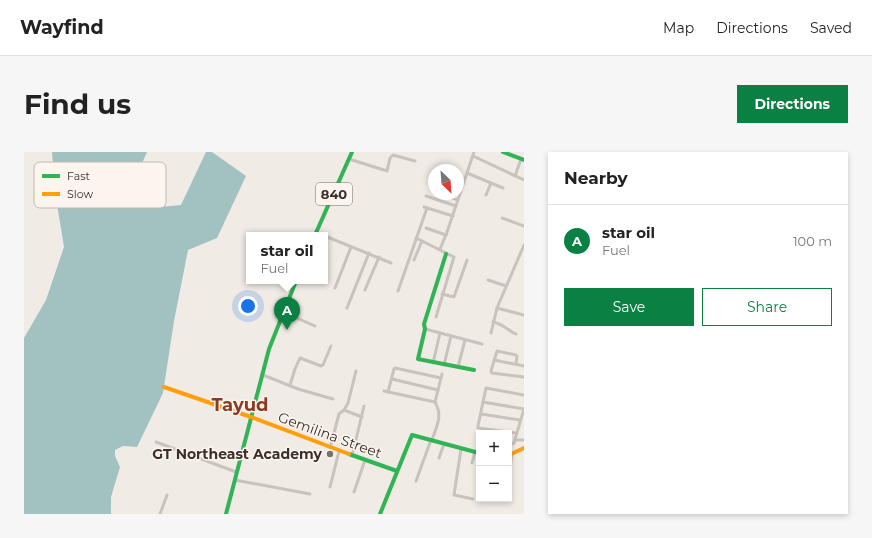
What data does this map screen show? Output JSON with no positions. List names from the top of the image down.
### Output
{
  "streets": {
    "main road": ["840", "Gemilina Street"]
  },
  "districts": ["Tayud"],
  "places": ["GT Northeast Academy"],
  "legend": ["Fast", "Slow"],
  "north": "bottom right",
  "page": {
    "header": "Wayfind",
    "nav": ["Map", "Directions", "Saved"],
    "buttons": [
      "Directions",
      ["Save", "Share"]
    ],
    "title": "Find us",
    "heading": "Nearby",
    "list": [
      {
        "mark": "A",
        "name": "star oil",
        "note": "Fuel",
        "value": "100 m"
      }
    ],
    "popup": ["star oil", "Fuel"],
    "pins": "A",
    "map_buttons": ["+", "−"]
  }
}
